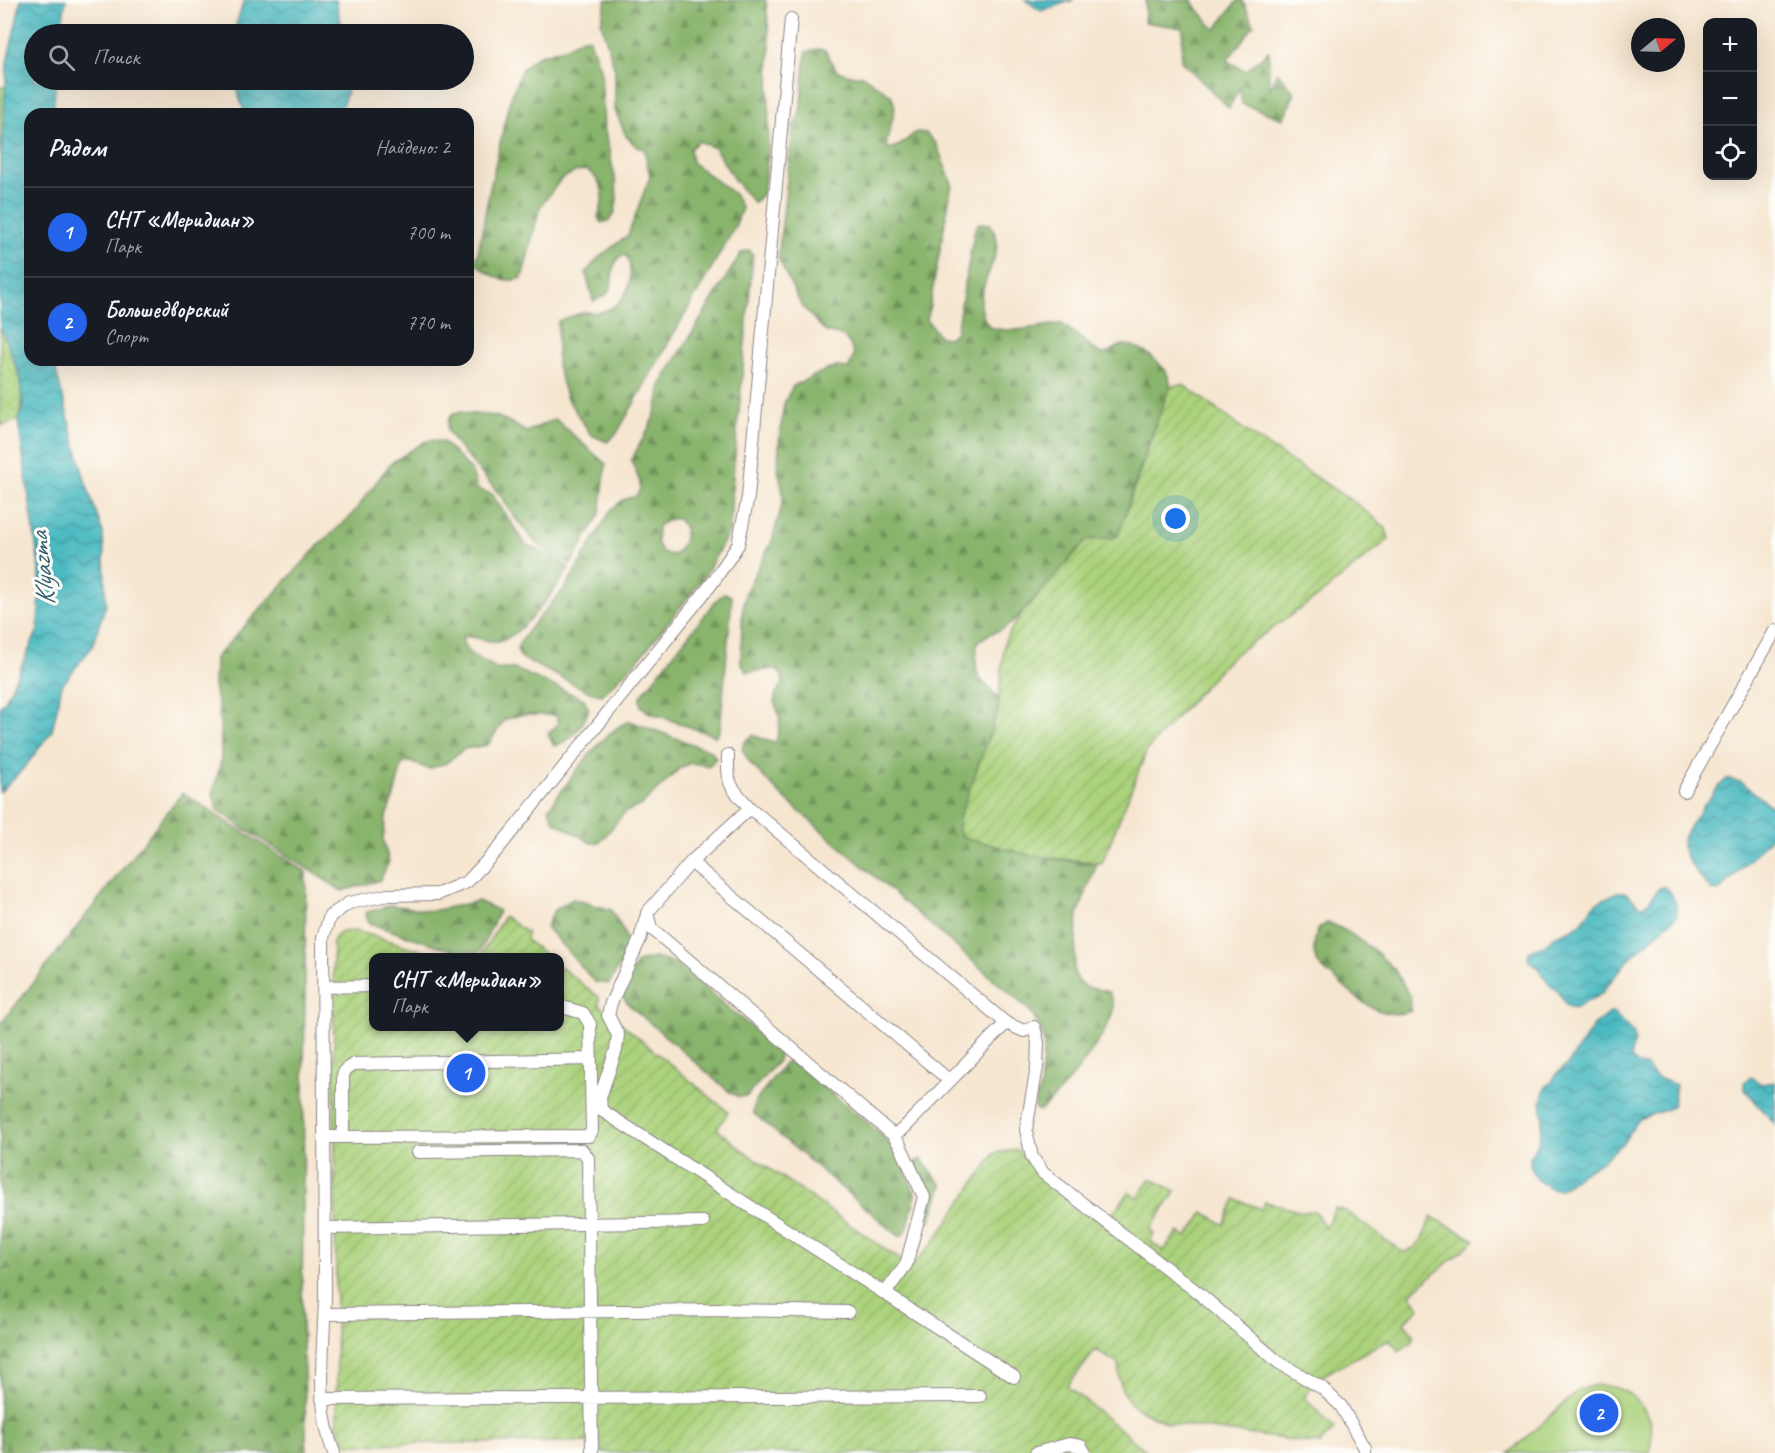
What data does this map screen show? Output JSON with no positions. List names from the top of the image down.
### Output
{
  "water": ["Klyazma"],
  "north": "right",
  "page": {
    "map_buttons": ["+", "−"],
    "search": "Поиск",
    "heading": ["Рядом", "Найдено: 2"],
    "list": [
      {
        "mark": "1",
        "name": "СНТ «Меридиан»",
        "note": "Парк",
        "value": "700 m"
      },
      {
        "mark": "2",
        "name": "Большедворский",
        "note": "Спорт",
        "value": "770 m"
      }
    ],
    "popup": ["СНТ «Меридиан»", "Парк"],
    "pins": ["1", "2"]
  }
}
